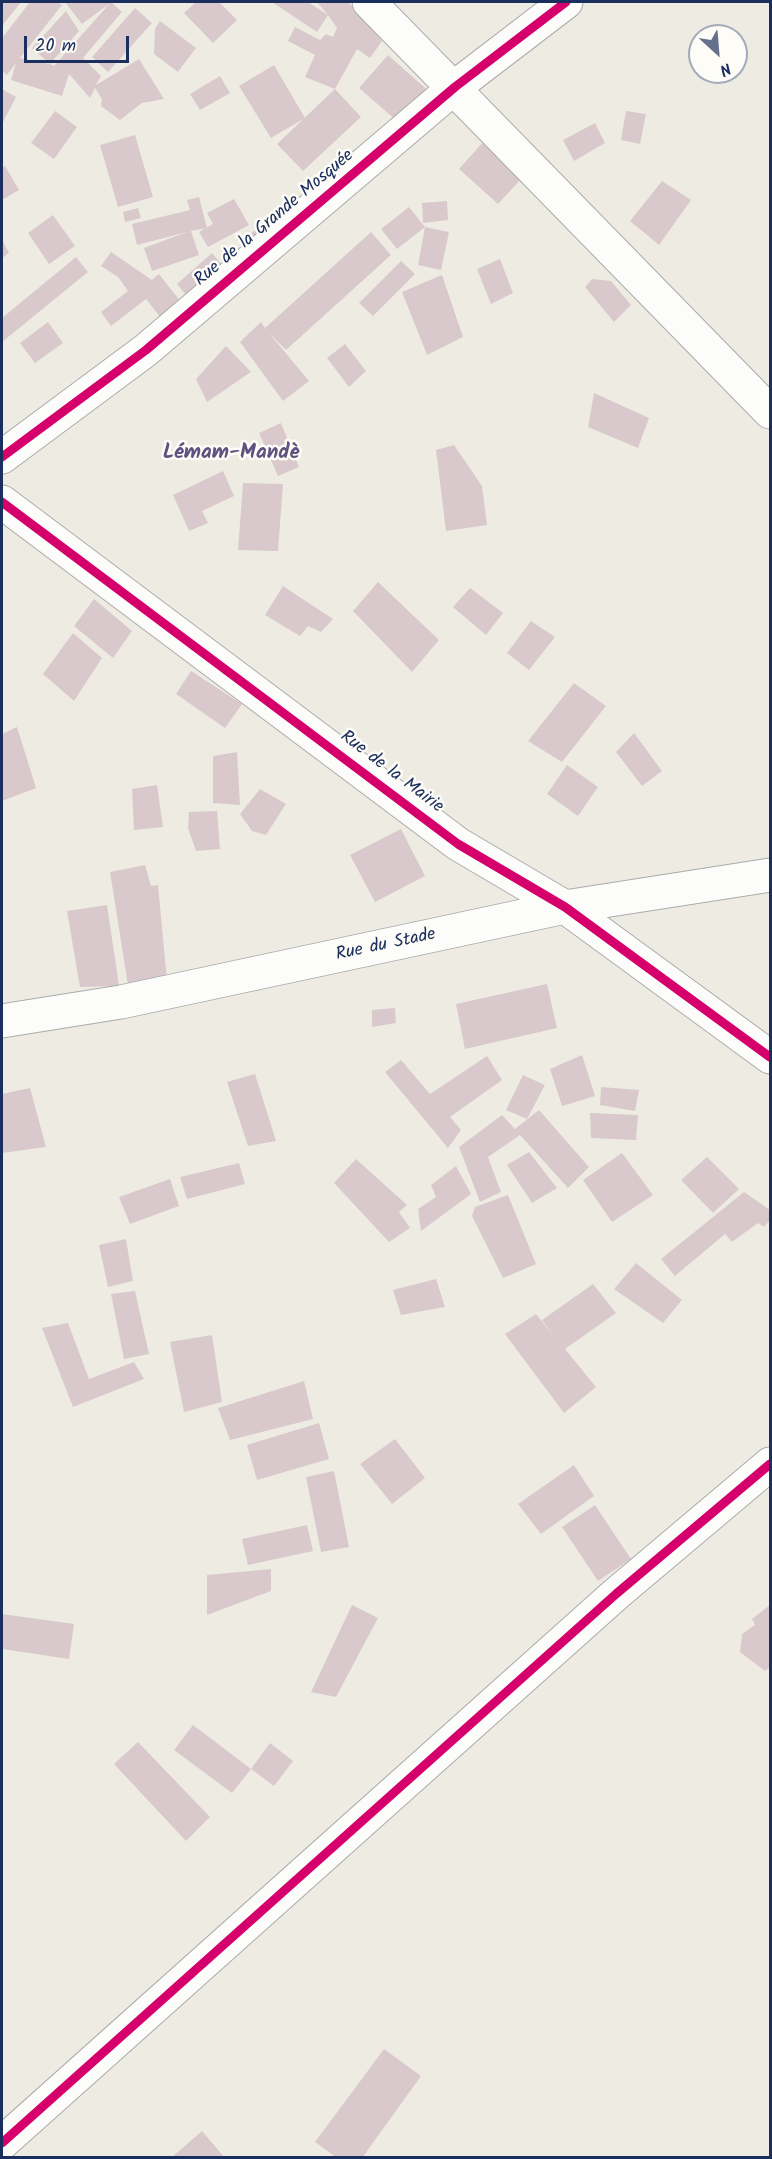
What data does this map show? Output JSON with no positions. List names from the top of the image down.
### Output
{
  "streets": {
    "street": ["Rue de la Grande Mosquée", "Rue de la Mairie", "Rue du Stade"]
  },
  "crossings": [
    ["Rue de la Mairie", "Rue du Stade"]
  ],
  "districts": ["Lémam-Mandè"],
  "scale_bar": "20 m",
  "north": "bottom right"
}
